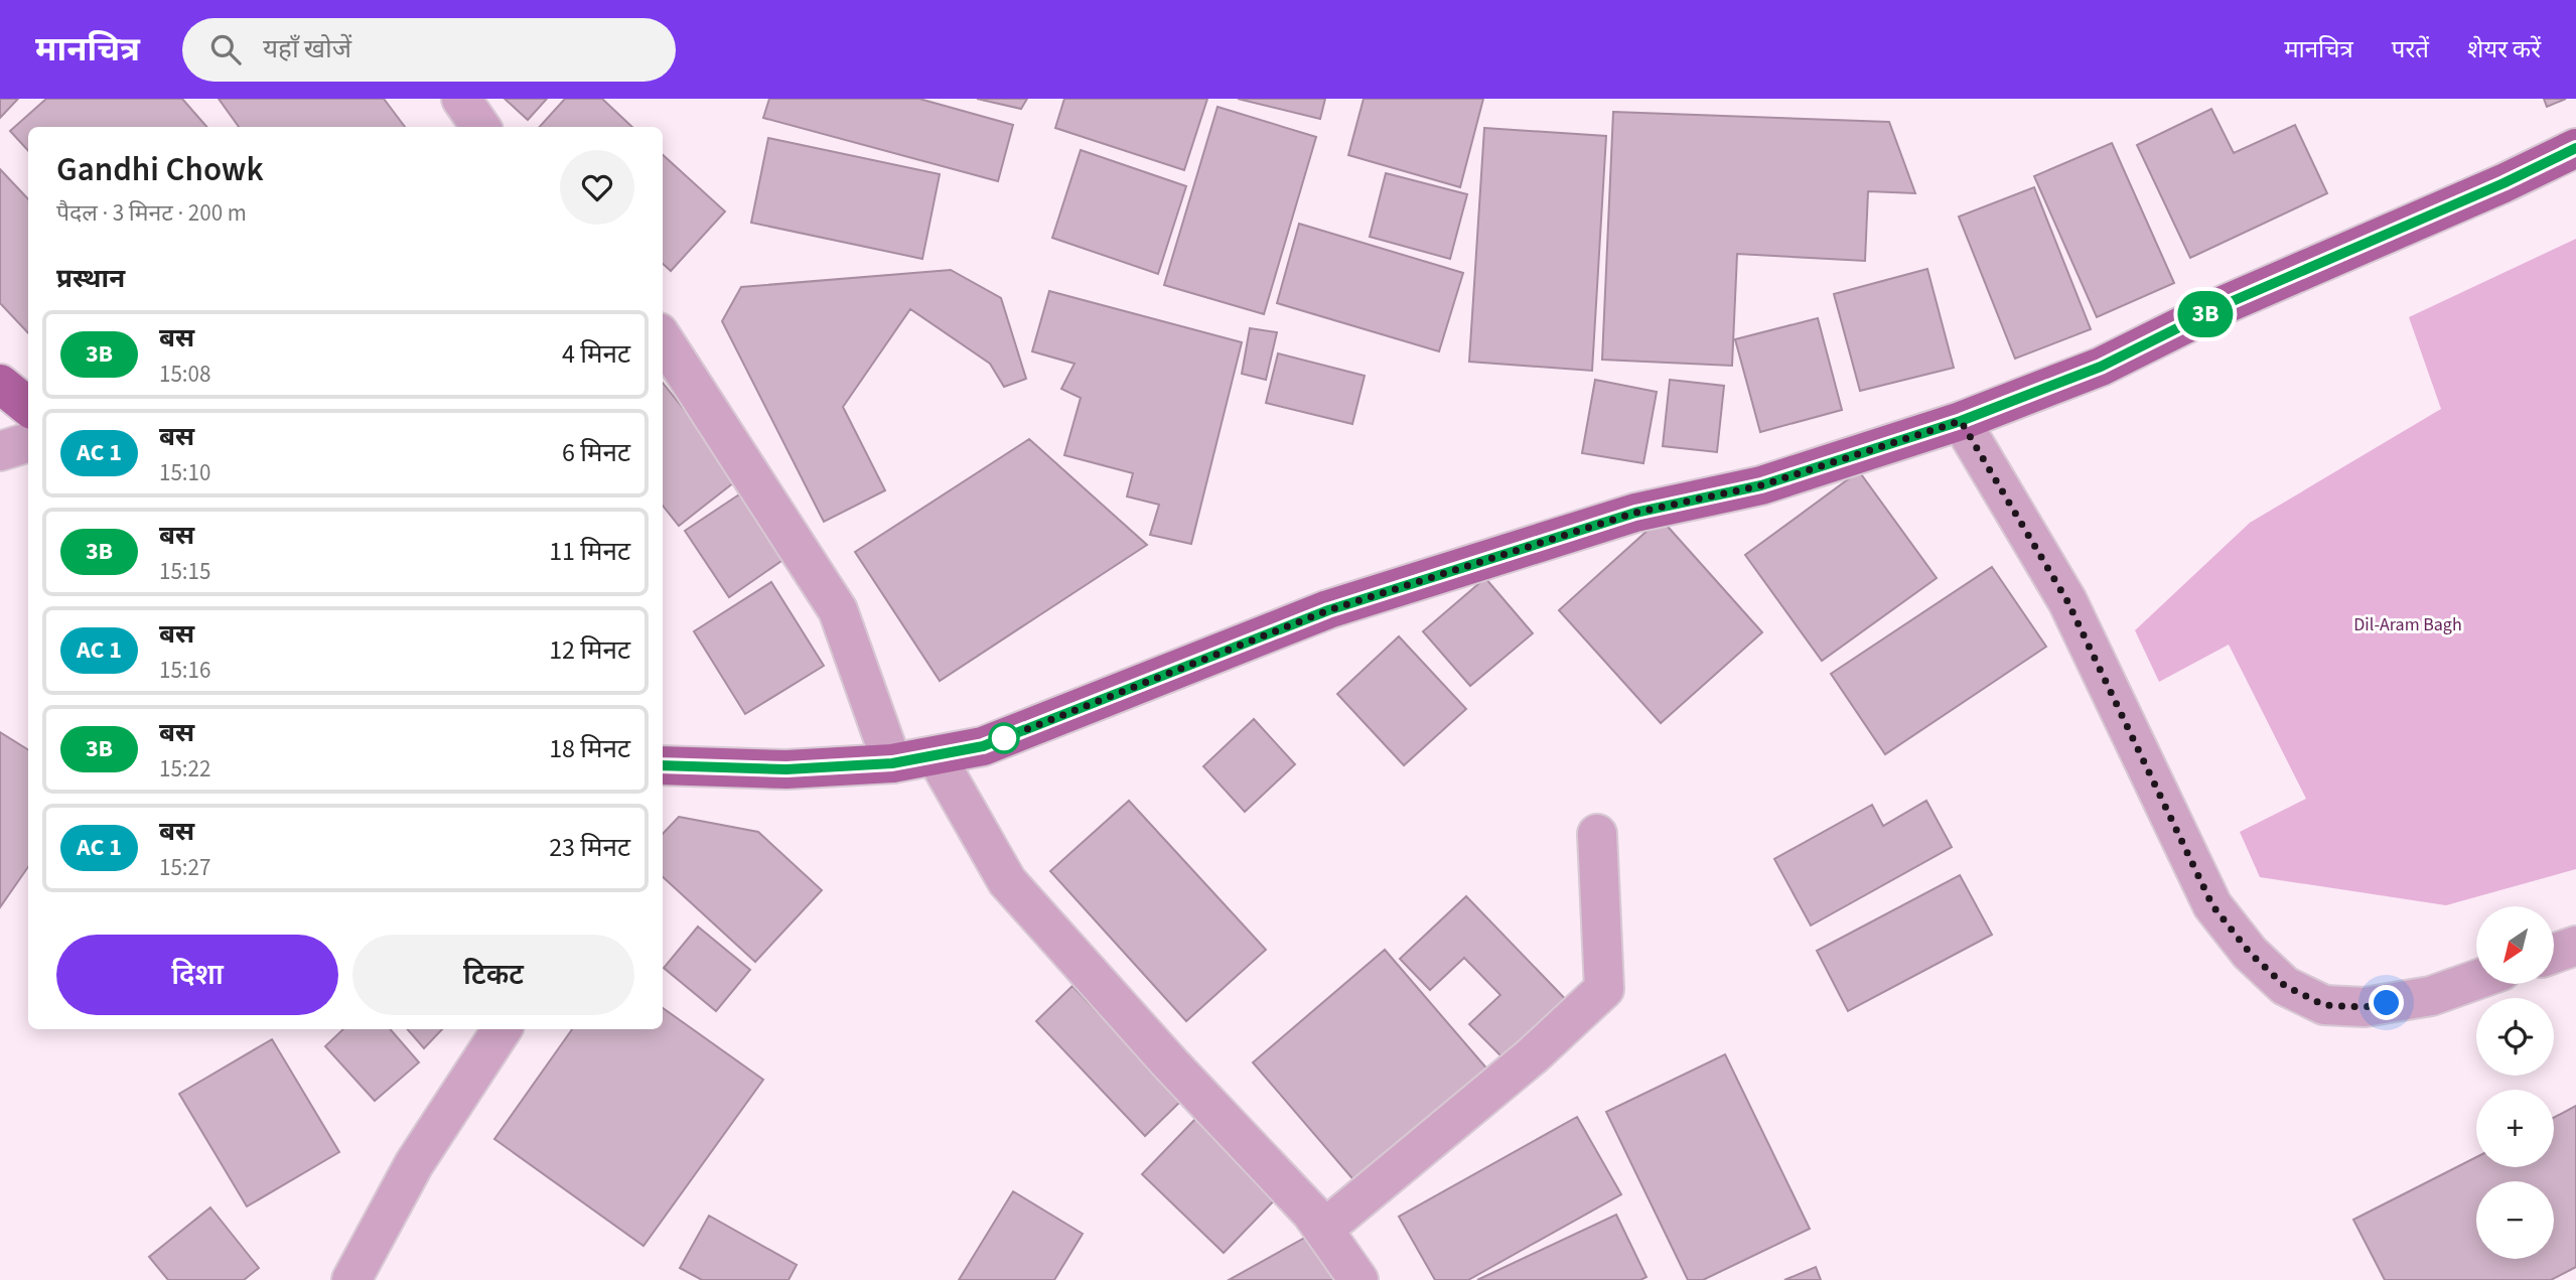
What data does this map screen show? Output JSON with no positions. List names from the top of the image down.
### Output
{
  "parks": ["Dil-Aram Bagh"],
  "lines": ["bus line 3B"],
  "north": "bottom left",
  "page": {
    "header": "मानचित्र",
    "search": "यहाँ खोजें",
    "nav": ["मानचित्र", "परतें", "शेयर करें"],
    "on_map": "3B",
    "heading": [
      ["Gandhi Chowk", "पैदल · 3 मिनट · 200 m"],
      "प्रस्थान"
    ],
    "list": [
      {
        "mark": "3B",
        "name": "बस",
        "note": "15:08",
        "value": "4 मिनट"
      },
      {
        "mark": "AC 1",
        "name": "बस",
        "note": "15:10",
        "value": "6 मिनट"
      },
      {
        "mark": "3B",
        "name": "बस",
        "note": "15:15",
        "value": "11 मिनट"
      },
      {
        "mark": "AC 1",
        "name": "बस",
        "note": "15:16",
        "value": "12 मिनट"
      },
      {
        "mark": "3B",
        "name": "बस",
        "note": "15:22",
        "value": "18 मिनट"
      },
      {
        "mark": "AC 1",
        "name": "बस",
        "note": "15:27",
        "value": "23 मिनट"
      }
    ],
    "map_buttons": ["+", "−"],
    "buttons": ["दिशा", "टिकट"]
  }
}
